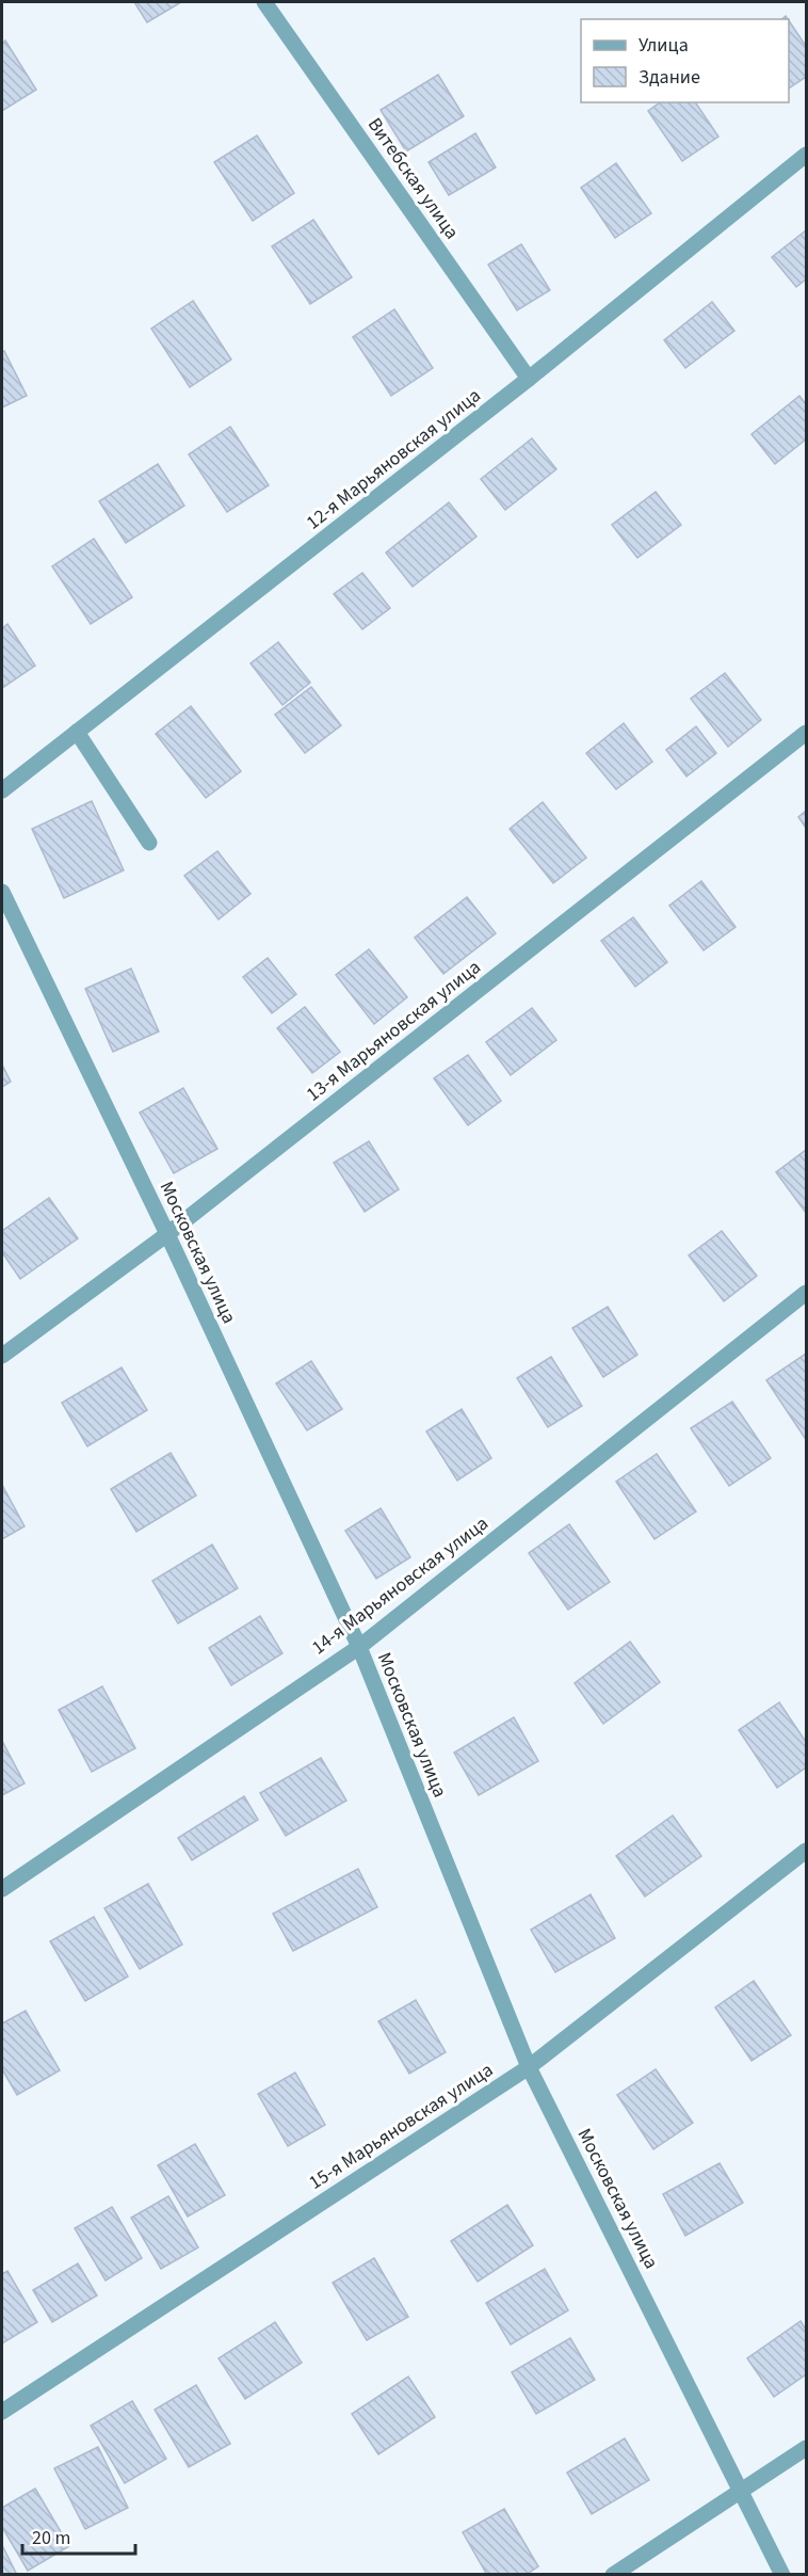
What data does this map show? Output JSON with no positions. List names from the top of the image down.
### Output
{
  "streets": {
    "street": [
      "Витебская улица",
      "12-я Марьяновская улица",
      "13-я Марьяновская улица",
      "Московская улица",
      "14-я Марьяновская улица",
      "15-я Марьяновская улица"
    ]
  },
  "crossings": [
    ["Витебская улица", "12-я Марьяновская улица"],
    ["13-я Марьяновская улица", "Московская улица"],
    ["Московская улица", "14-я Марьяновская улица"],
    ["Московская улица", "15-я Марьяновская улица"]
  ],
  "legend": ["Улица", "Здание"],
  "scale_bar": "20 m"
}
